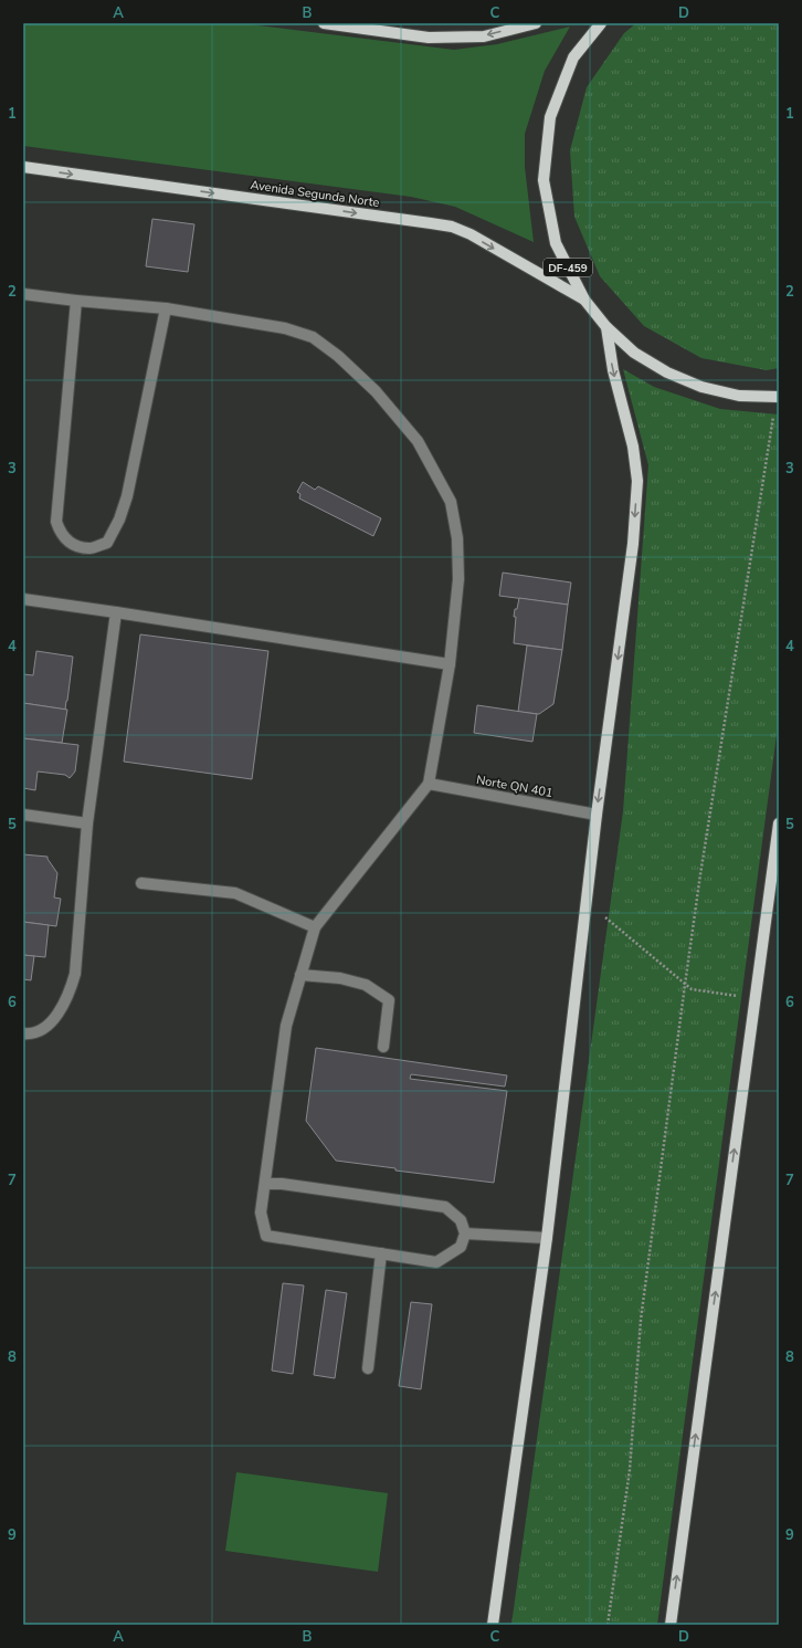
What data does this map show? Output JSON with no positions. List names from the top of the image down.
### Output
{
  "streets": {
    "main road": ["Avenida Segunda Norte", "DF-459"],
    "street": ["Norte QN 401"]
  },
  "crossings": [
    ["Avenida Segunda Norte", "DF-459"]
  ],
  "one_way": ["Avenida Segunda Norte"],
  "grid": {
    "columns": [
      "A",
      "B",
      "C",
      "D"
    ],
    "rows": [
      "1",
      "2",
      "3",
      "4",
      "5",
      "6",
      "7",
      "8",
      "9"
    ]
  }
}
